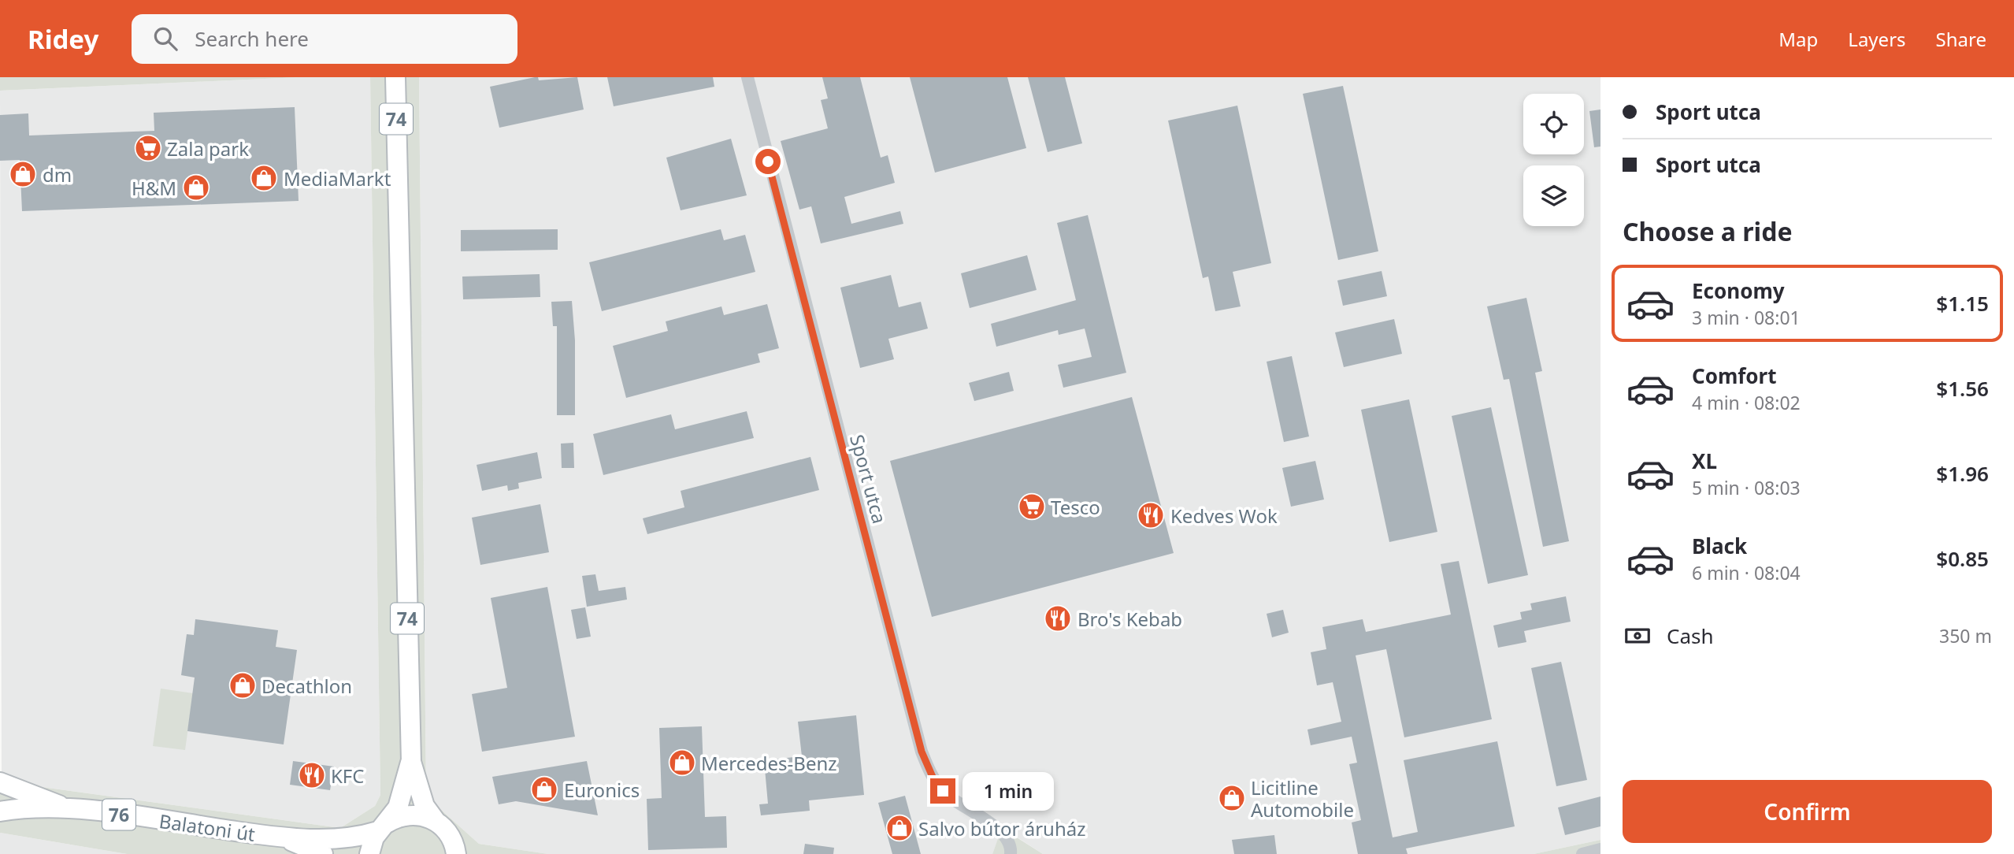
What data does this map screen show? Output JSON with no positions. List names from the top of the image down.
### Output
{
  "streets": {
    "main road": ["74", "76", "Balatoni út"],
    "street": ["Sport utca"]
  },
  "crossings": [
    ["74", "76"],
    ["76", "Balatoni út"]
  ],
  "places": {
    "supermarket": ["Zala park", "Tesco"],
    "shop": [
      "dm",
      "MediaMarkt",
      "H&M",
      "Decathlon",
      "Mercedes-Benz",
      "Euronics",
      "Licitline Automobile",
      "Salvo bútor áruház"
    ],
    "restaurant": ["Kedves Wok", "Bro's Kebab", "KFC"]
  },
  "page": {
    "header": "Ridey",
    "search": "Search here",
    "nav": ["Map", "Layers", "Share"],
    "banner": ["Sport utca", "Sport utca"],
    "heading": "Choose a ride",
    "list": [
      {
        "name": "Economy",
        "note": "3 min · 08:01",
        "value": "$1.15"
      },
      {
        "name": "Comfort",
        "note": "4 min · 08:02",
        "value": "$1.56"
      },
      {
        "name": "XL",
        "note": "5 min · 08:03",
        "value": "$1.96"
      },
      {
        "name": "Black",
        "note": "6 min · 08:04",
        "value": "$0.85"
      }
    ],
    "pay": ["Cash", "350 m"],
    "buttons": "Confirm",
    "bubble": "1 min"
  }
}
